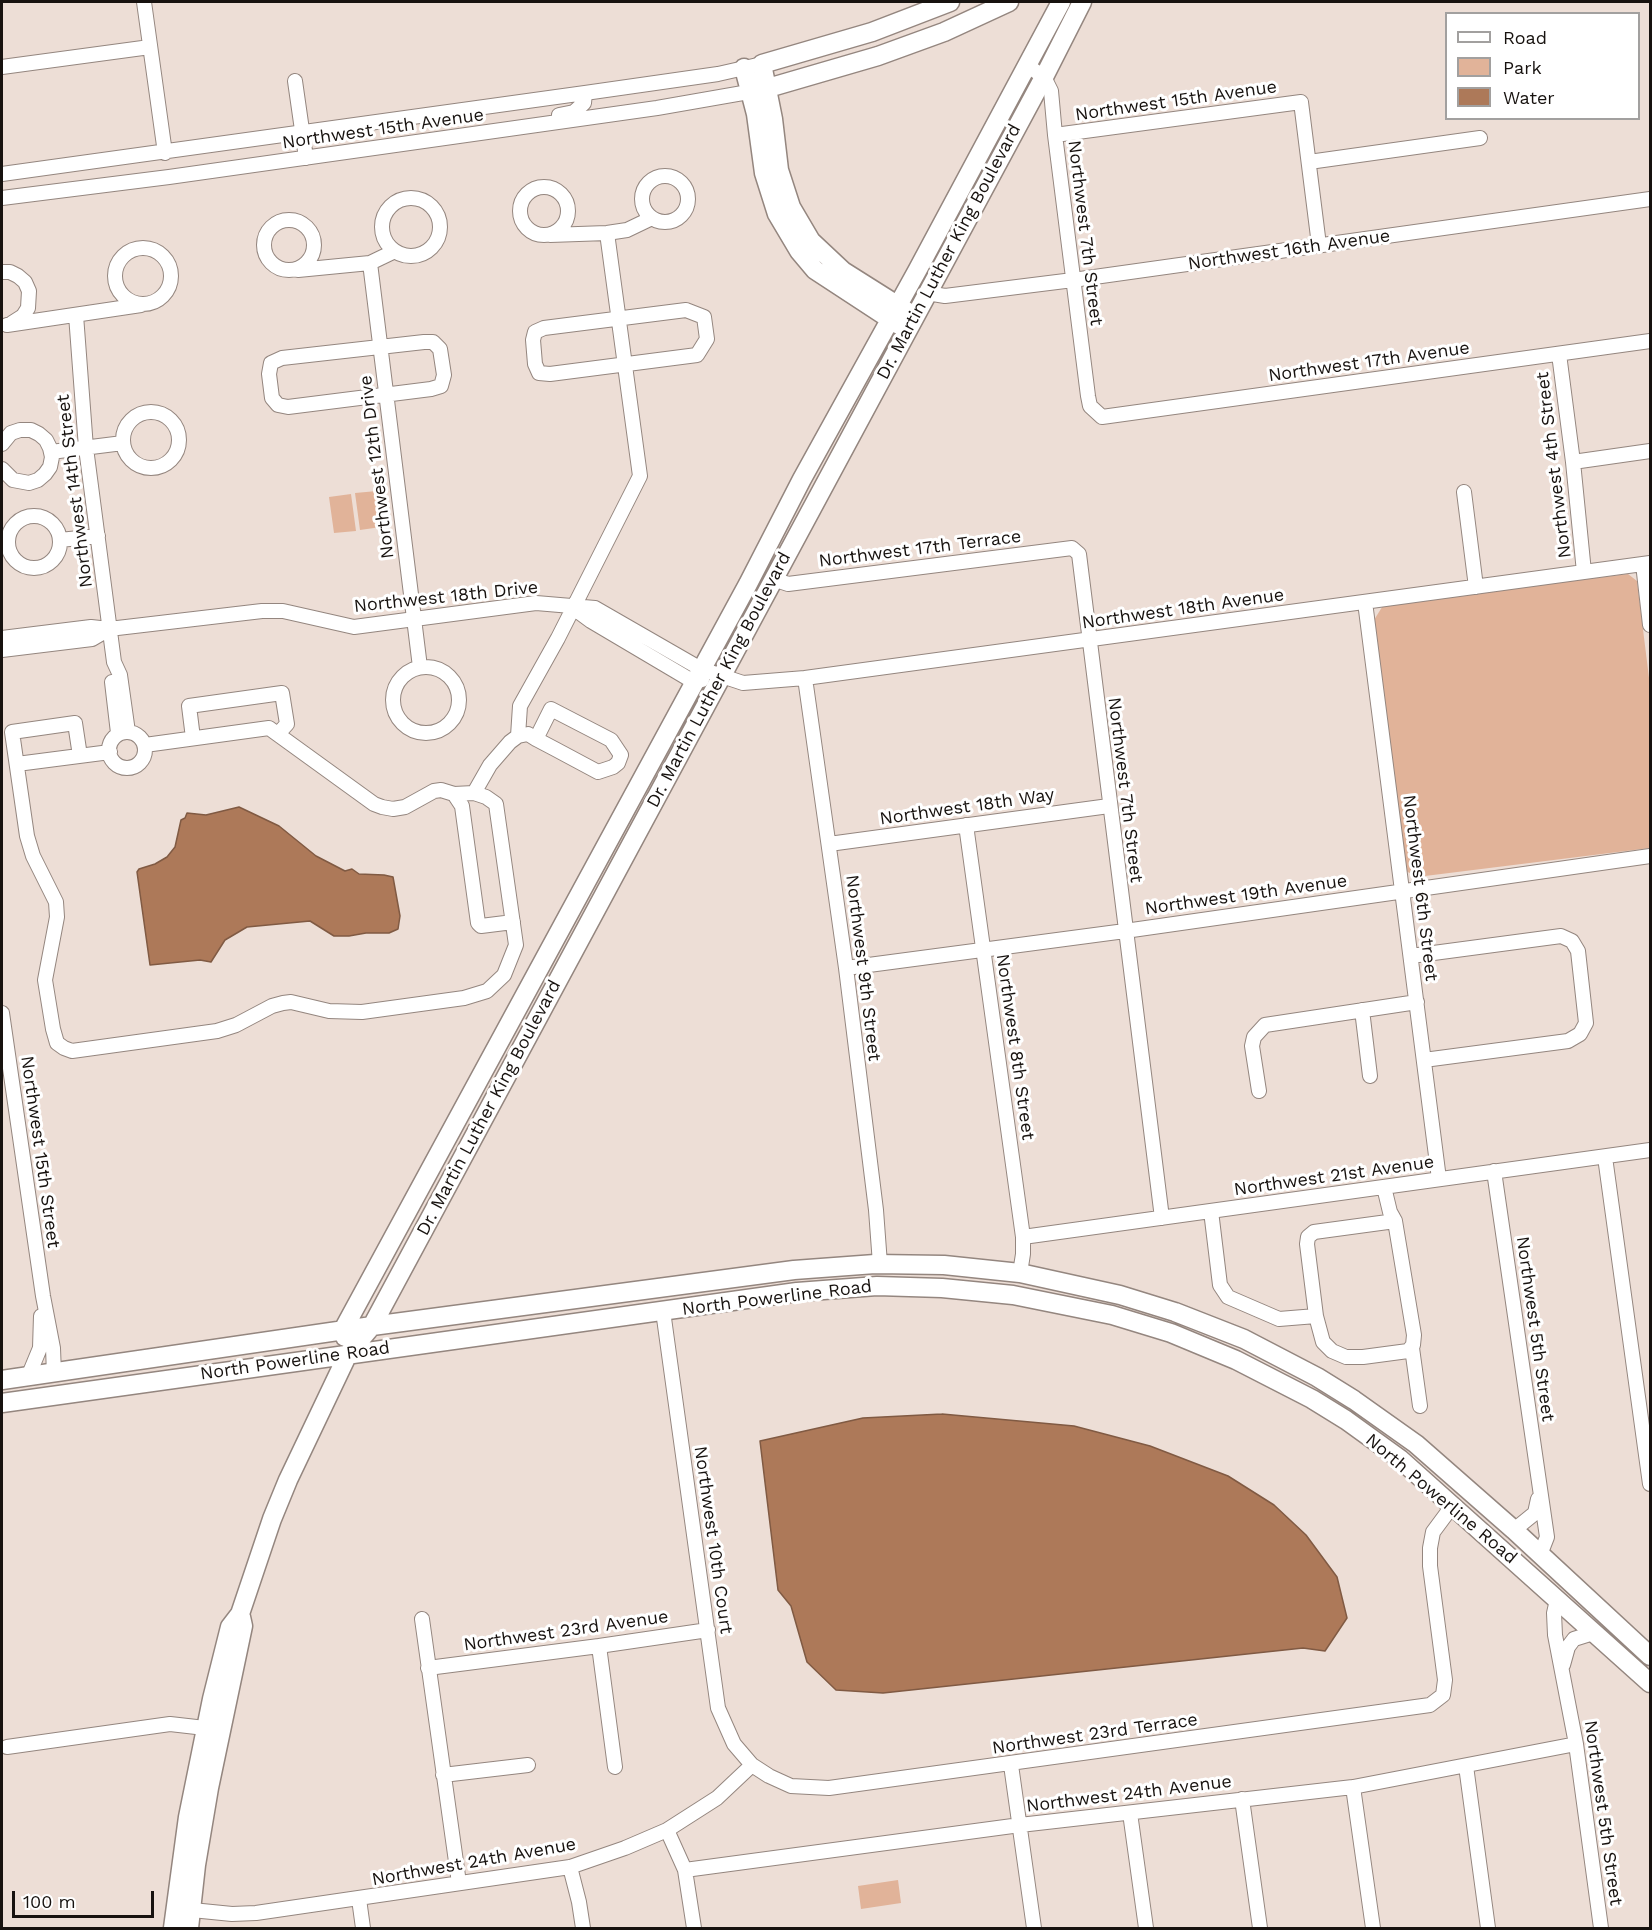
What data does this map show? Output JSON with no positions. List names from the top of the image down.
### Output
{
  "streets": {
    "main road": ["Dr. Martin Luther King Boulevard", "North Powerline Road"],
    "street": [
      "Northwest 15th Avenue",
      "Northwest 7th Street",
      "Northwest 16th Avenue",
      "Northwest 17th Avenue",
      "Northwest 4th Street",
      "Northwest 12th Drive",
      "Northwest 14th Street",
      "Northwest 17th Terrace",
      "Northwest 18th Drive",
      "Northwest 18th Avenue",
      "Northwest 18th Way",
      "Northwest 6th Street",
      "Northwest 19th Avenue",
      "Northwest 9th Street",
      "Northwest 8th Street",
      "Northwest 15th Street",
      "Northwest 21st Avenue",
      "Northwest 5th Street",
      "Northwest 10th Court",
      "Northwest 23rd Avenue",
      "Northwest 23rd Terrace",
      "Northwest 24th Avenue"
    ]
  },
  "crossings": [
    ["Northwest 15th Avenue", "Northwest 7th Street"],
    ["Northwest 7th Street", "Northwest 16th Avenue"],
    ["Northwest 7th Street", "Dr. Martin Luther King Boulevard"],
    ["Northwest 7th Street", "Northwest 17th Avenue"],
    ["Northwest 7th Street", "Northwest 17th Terrace"],
    ["Northwest 7th Street", "Northwest 18th Avenue"],
    ["Northwest 7th Street", "Northwest 18th Way"],
    ["Northwest 7th Street", "Northwest 19th Avenue"],
    ["Northwest 7th Street", "Northwest 21st Avenue"],
    ["Northwest 16th Avenue", "Dr. Martin Luther King Boulevard"],
    ["Dr. Martin Luther King Boulevard", "Northwest 17th Terrace"],
    ["Dr. Martin Luther King Boulevard", "Northwest 18th Drive"],
    ["Dr. Martin Luther King Boulevard", "Northwest 18th Avenue"],
    ["Dr. Martin Luther King Boulevard", "North Powerline Road"],
    ["Dr. Martin Luther King Boulevard", "Northwest 24th Avenue"],
    ["Northwest 17th Avenue", "Northwest 4th Street"],
    ["Northwest 4th Street", "Northwest 18th Avenue"],
    ["Northwest 12th Drive", "Northwest 18th Drive"],
    ["Northwest 14th Street", "Northwest 18th Drive"],
    ["Northwest 18th Drive", "Northwest 18th Avenue"],
    ["Northwest 18th Avenue", "Northwest 6th Street"],
    ["Northwest 18th Avenue", "Northwest 9th Street"],
    ["Northwest 18th Way", "Northwest 9th Street"],
    ["Northwest 18th Way", "Northwest 8th Street"],
    ["Northwest 6th Street", "Northwest 19th Avenue"],
    ["Northwest 6th Street", "Northwest 21st Avenue"],
    ["Northwest 19th Avenue", "Northwest 9th Street"],
    ["Northwest 19th Avenue", "Northwest 8th Street"],
    ["Northwest 9th Street", "North Powerline Road"],
    ["Northwest 8th Street", "Northwest 21st Avenue"],
    ["Northwest 8th Street", "North Powerline Road"],
    ["Northwest 15th Street", "North Powerline Road"],
    ["Northwest 21st Avenue", "Northwest 5th Street"],
    ["North Powerline Road", "Northwest 5th Street"],
    ["North Powerline Road", "Northwest 10th Court"],
    ["North Powerline Road", "Northwest 23rd Terrace"],
    ["Northwest 5th Street", "Northwest 24th Avenue"],
    ["Northwest 10th Court", "Northwest 23rd Avenue"],
    ["Northwest 10th Court", "Northwest 23rd Terrace"],
    ["Northwest 10th Court", "Northwest 24th Avenue"],
    ["Northwest 23rd Terrace", "Northwest 24th Avenue"]
  ],
  "legend": ["Road", "Park", "Water"],
  "scale_bar": "100 m"
}
